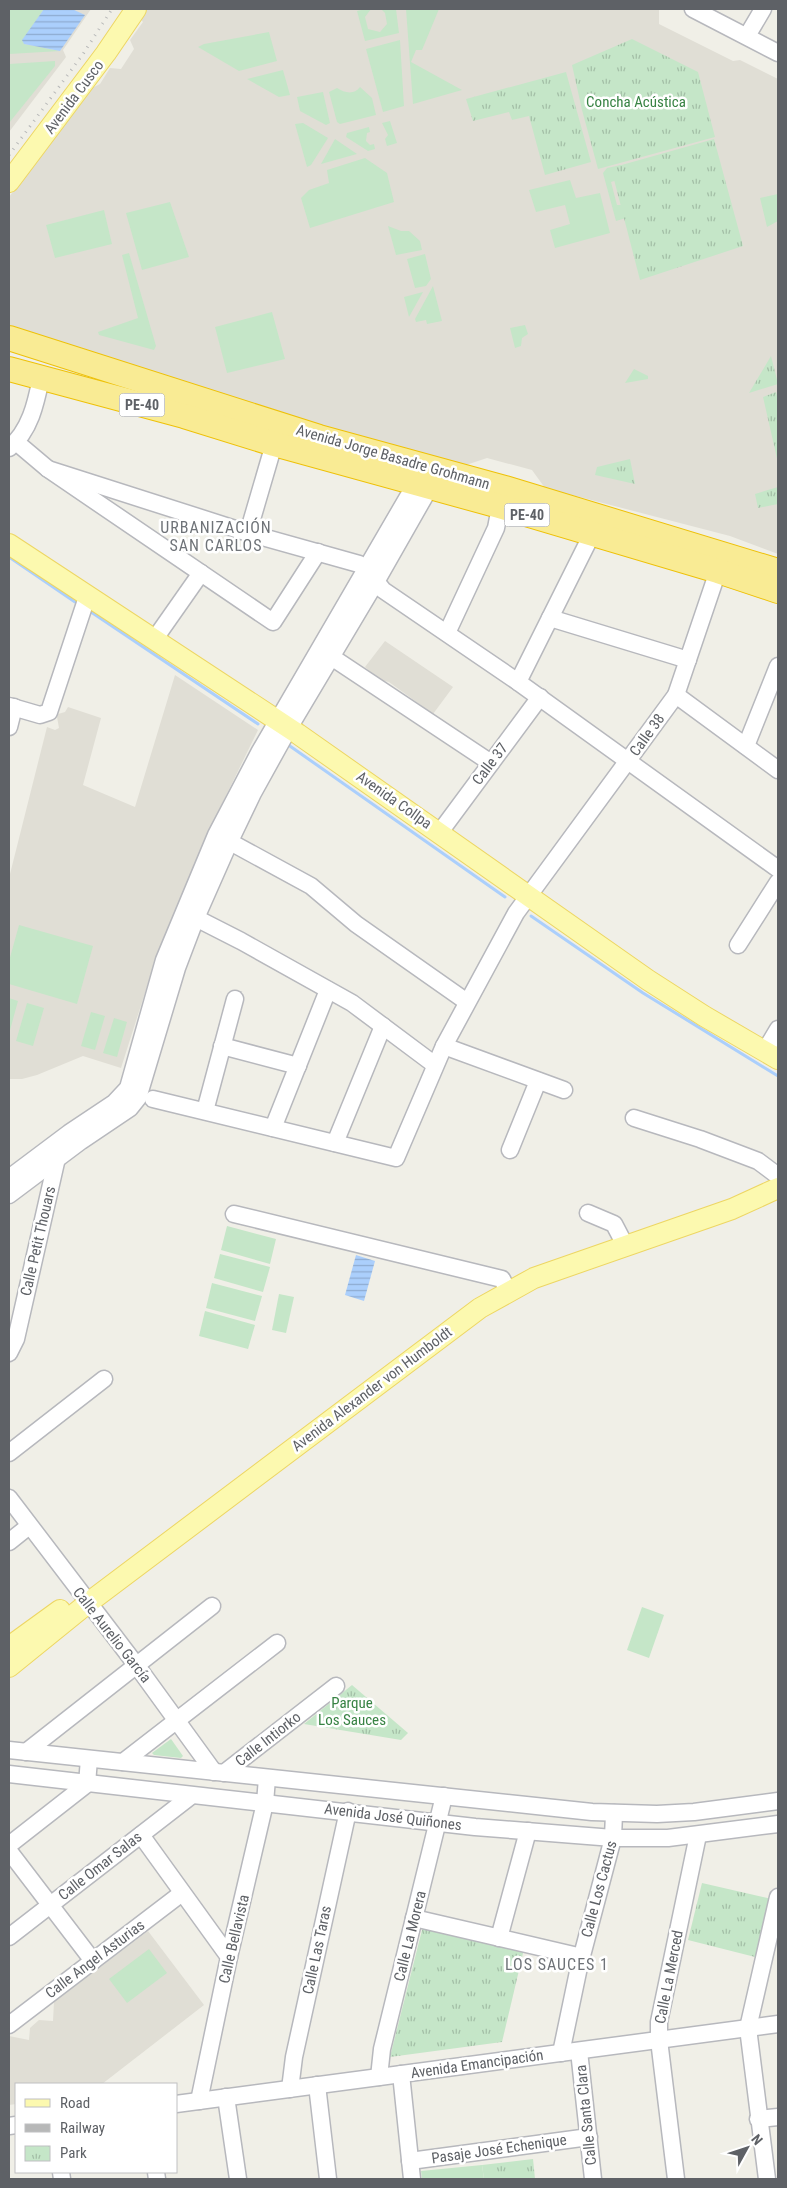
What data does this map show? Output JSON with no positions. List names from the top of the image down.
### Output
{
  "streets": {
    "highway": ["PE-40", "Avenida Jorge Basadre Grohmann"],
    "main road": ["Avenida Cusco", "Avenida Collpa", "Avenida Alexander von Humboldt"],
    "street": [
      "Calle 38",
      "Calle 37",
      "Calle Petit Thouars",
      "Calle Aurelio García",
      "Calle Intiorko",
      "Avenida José Quiñones",
      "Calle Omar Salas",
      "Calle Los Cactus",
      "Calle La Morera",
      "Calle Bellavista",
      "Calle Las Taras",
      "Calle Angel Asturias",
      "Calle La Merced",
      "Avenida Emancipación",
      "Calle Santa Clara",
      "Pasaje José Echenique"
    ]
  },
  "crossings": [
    ["Avenida Jorge Basadre Grohmann", "Calle 38"],
    ["Calle 38", "Avenida Collpa"],
    ["Calle 37", "Avenida Collpa"],
    ["Avenida Alexander von Humboldt", "Calle Aurelio García"],
    ["Calle Aurelio García", "Calle Intiorko"],
    ["Calle Aurelio García", "Avenida José Quiñones"],
    ["Calle Intiorko", "Avenida José Quiñones"],
    ["Avenida José Quiñones", "Calle Omar Salas"],
    ["Avenida José Quiñones", "Calle Los Cactus"],
    ["Avenida José Quiñones", "Calle La Morera"],
    ["Avenida José Quiñones", "Calle Bellavista"],
    ["Avenida José Quiñones", "Calle Las Taras"],
    ["Avenida José Quiñones", "Calle La Merced"],
    ["Calle Los Cactus", "Avenida Emancipación"],
    ["Calle La Morera", "Avenida Emancipación"],
    ["Calle Bellavista", "Avenida Emancipación"],
    ["Calle Las Taras", "Avenida Emancipación"],
    ["Calle La Merced", "Avenida Emancipación"],
    ["Avenida Emancipación", "Calle Santa Clara"],
    ["Calle Santa Clara", "Pasaje José Echenique"]
  ],
  "districts": ["URBANIZACIÓN SAN CARLOS", "LOS SAUCES 1"],
  "parks": ["Concha Acústica", "Parque Los Sauces"],
  "legend": ["Road", "Railway", "Park"],
  "north": "top right"
}
